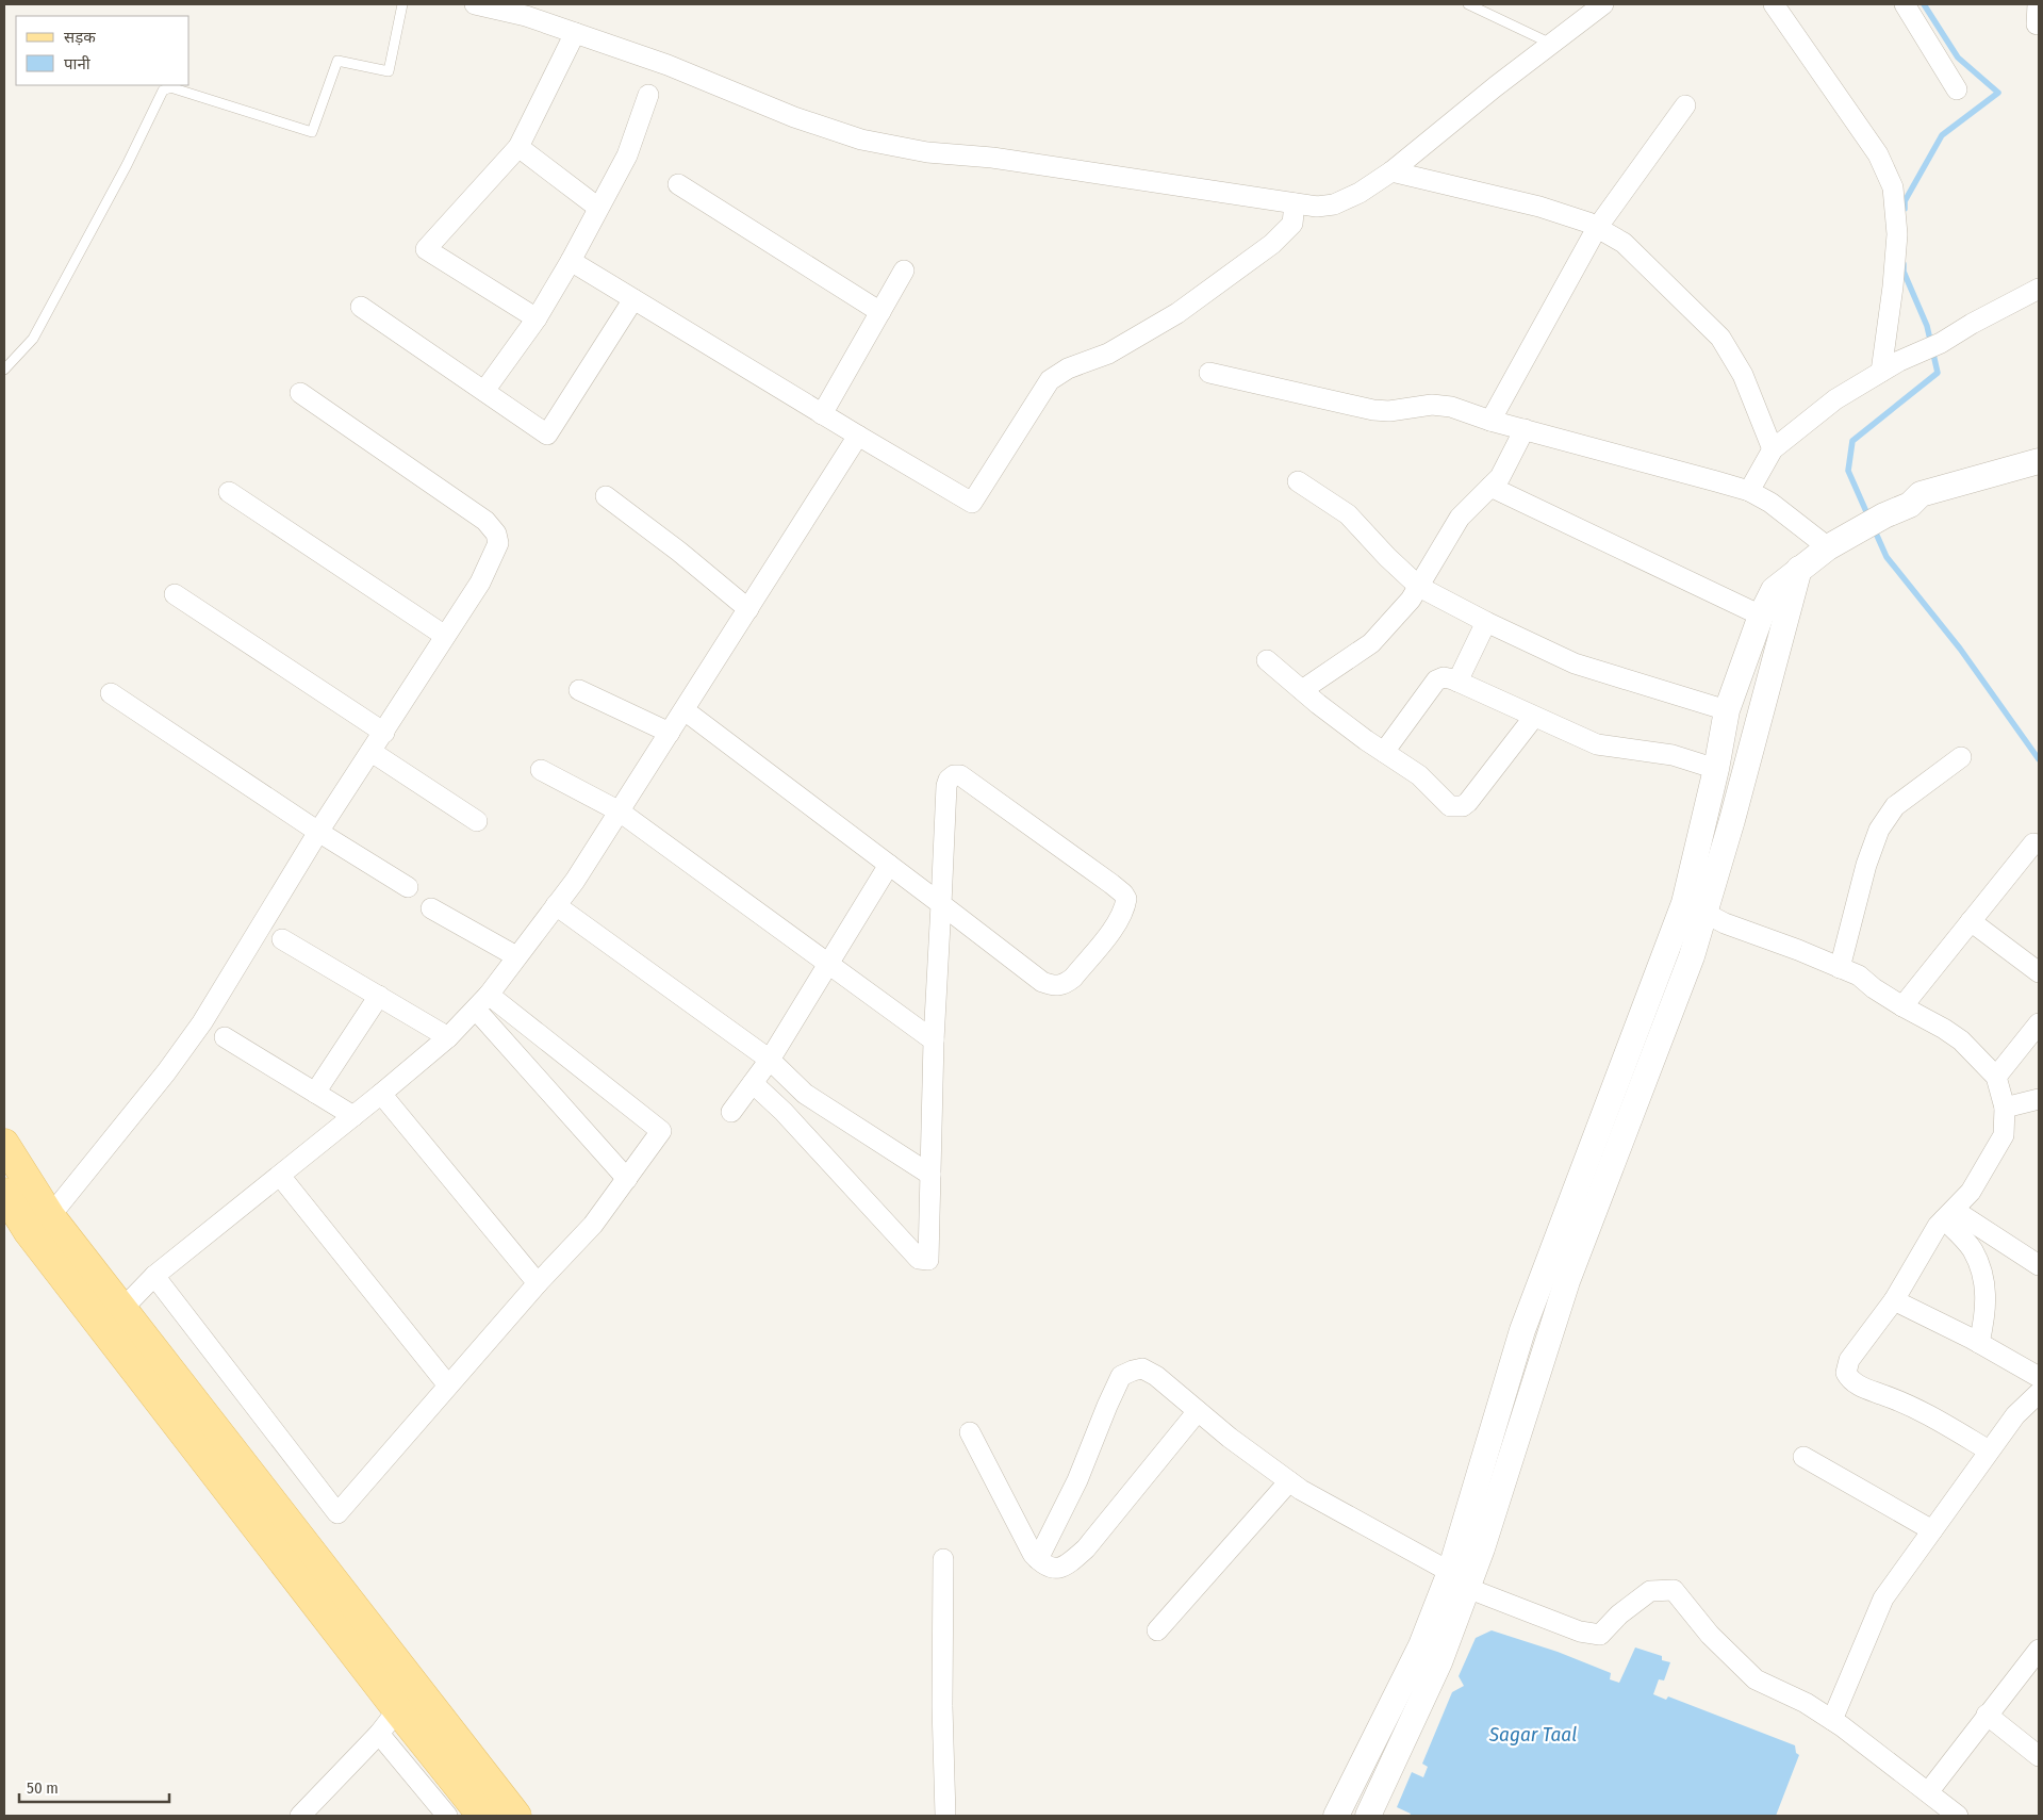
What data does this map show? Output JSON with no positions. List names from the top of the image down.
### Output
{
  "water": ["Sagar Taal"],
  "legend": ["सड़क", "पानी"],
  "scale_bar": "50 m"
}
